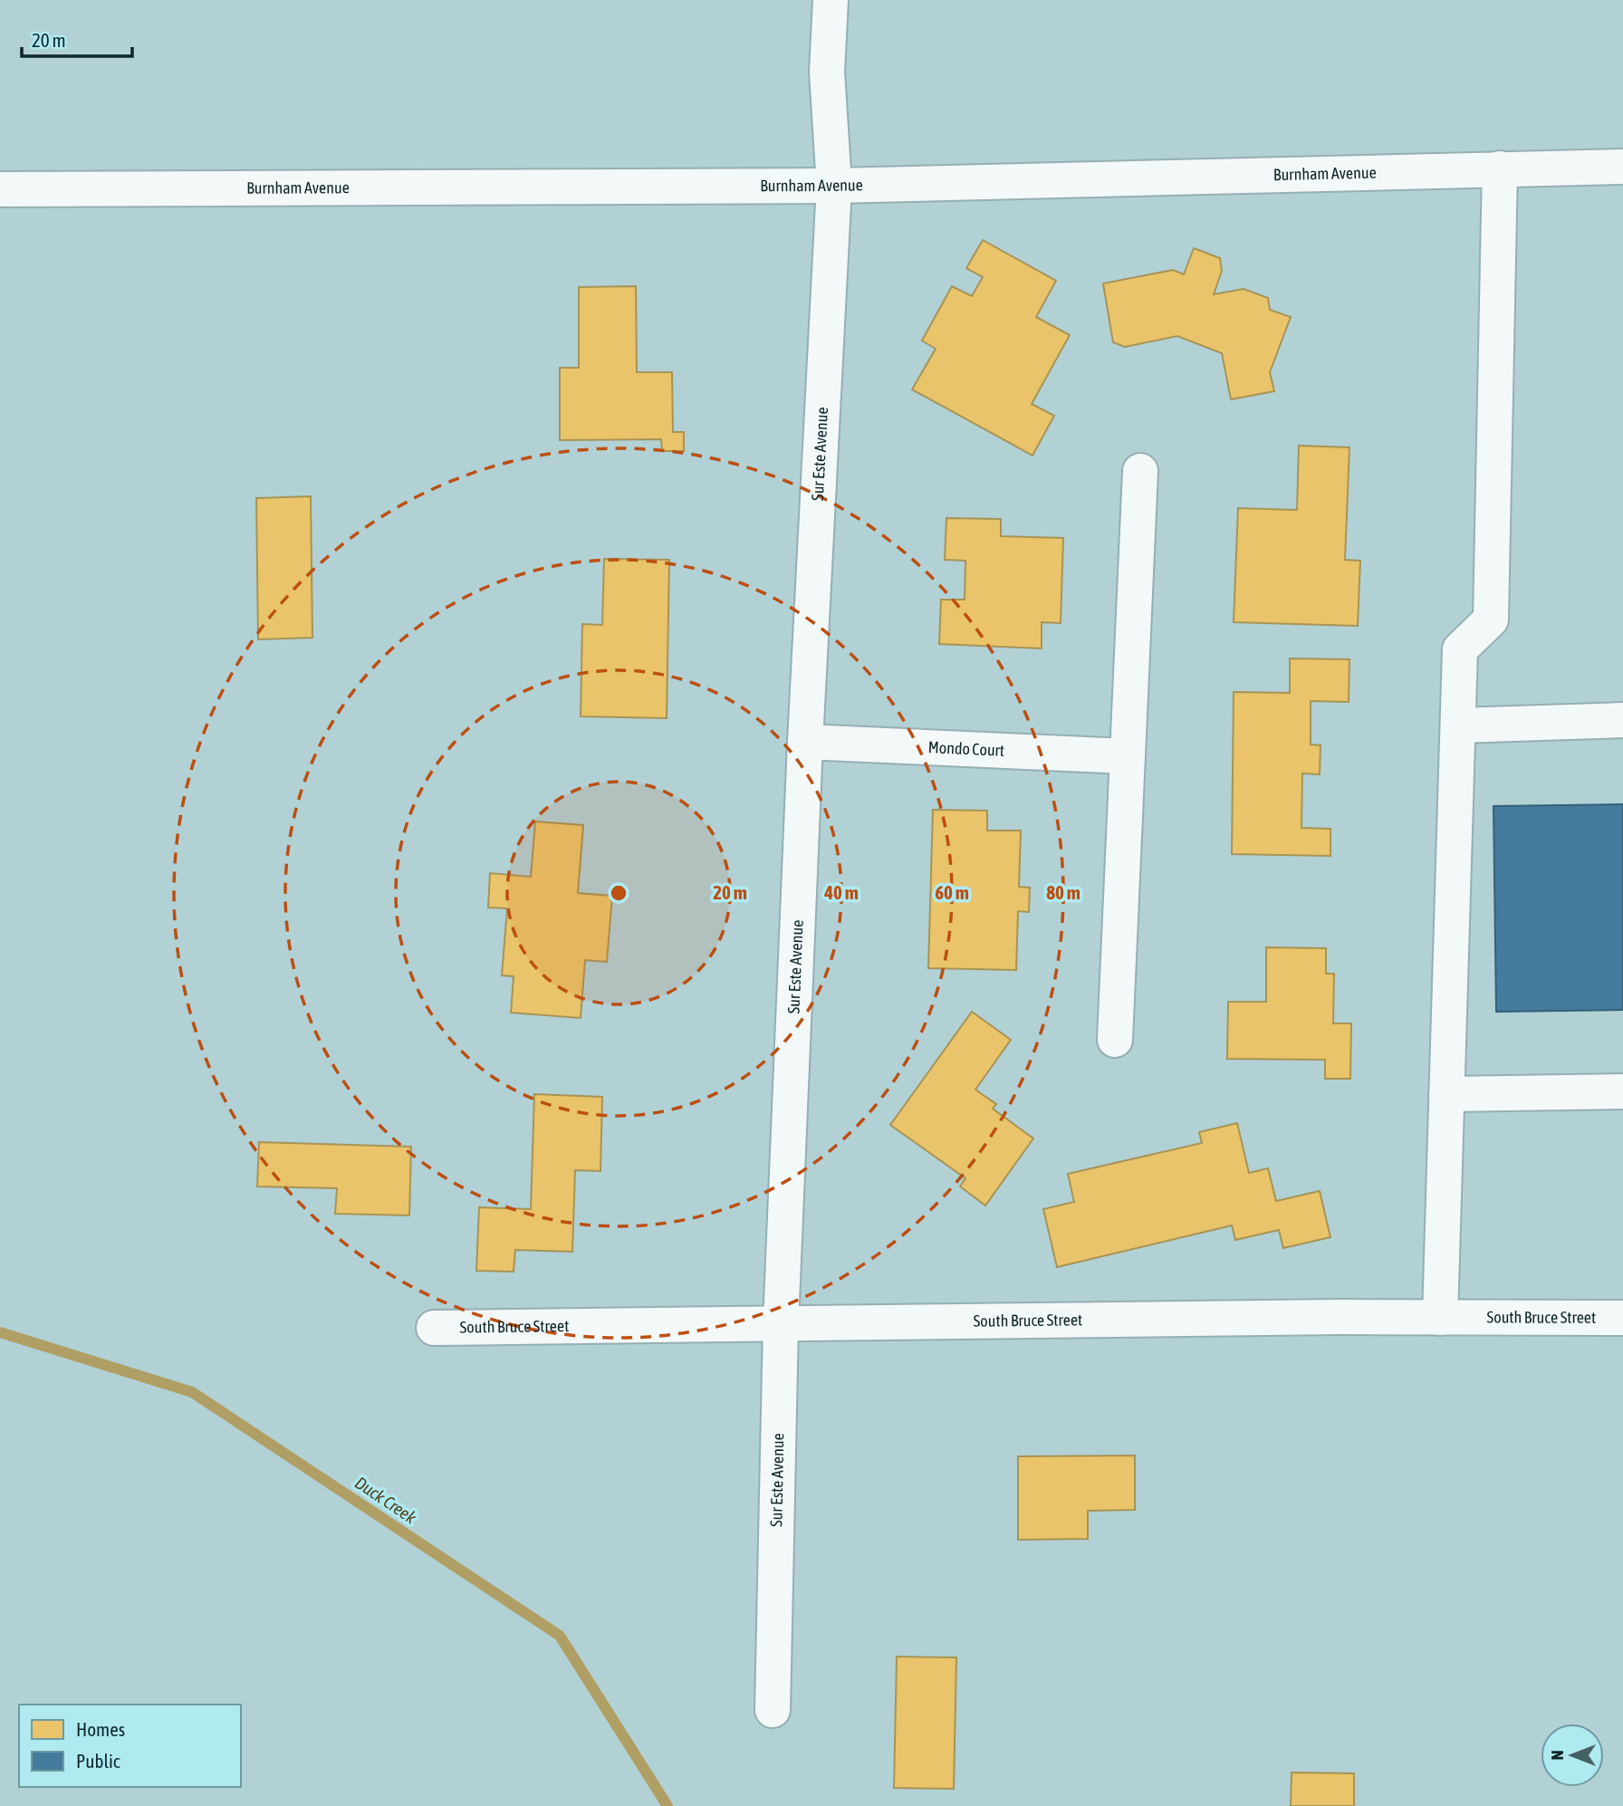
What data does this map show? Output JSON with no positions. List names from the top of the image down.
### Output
{
  "streets": {
    "street": [
      "Burnham Avenue",
      "Sur Este Avenue",
      "Mondo Court",
      "South Bruce Street"
    ]
  },
  "crossings": [
    ["Burnham Avenue", "Sur Este Avenue"],
    ["Sur Este Avenue", "Mondo Court"],
    ["Sur Este Avenue", "South Bruce Street"]
  ],
  "water": ["Duck Creek"],
  "legend": ["Homes", "Public"],
  "scale_bar": "20 m",
  "north": "left",
  "rings": [
    "20 m",
    "40 m",
    "60 m",
    "80 m"
  ]
}
